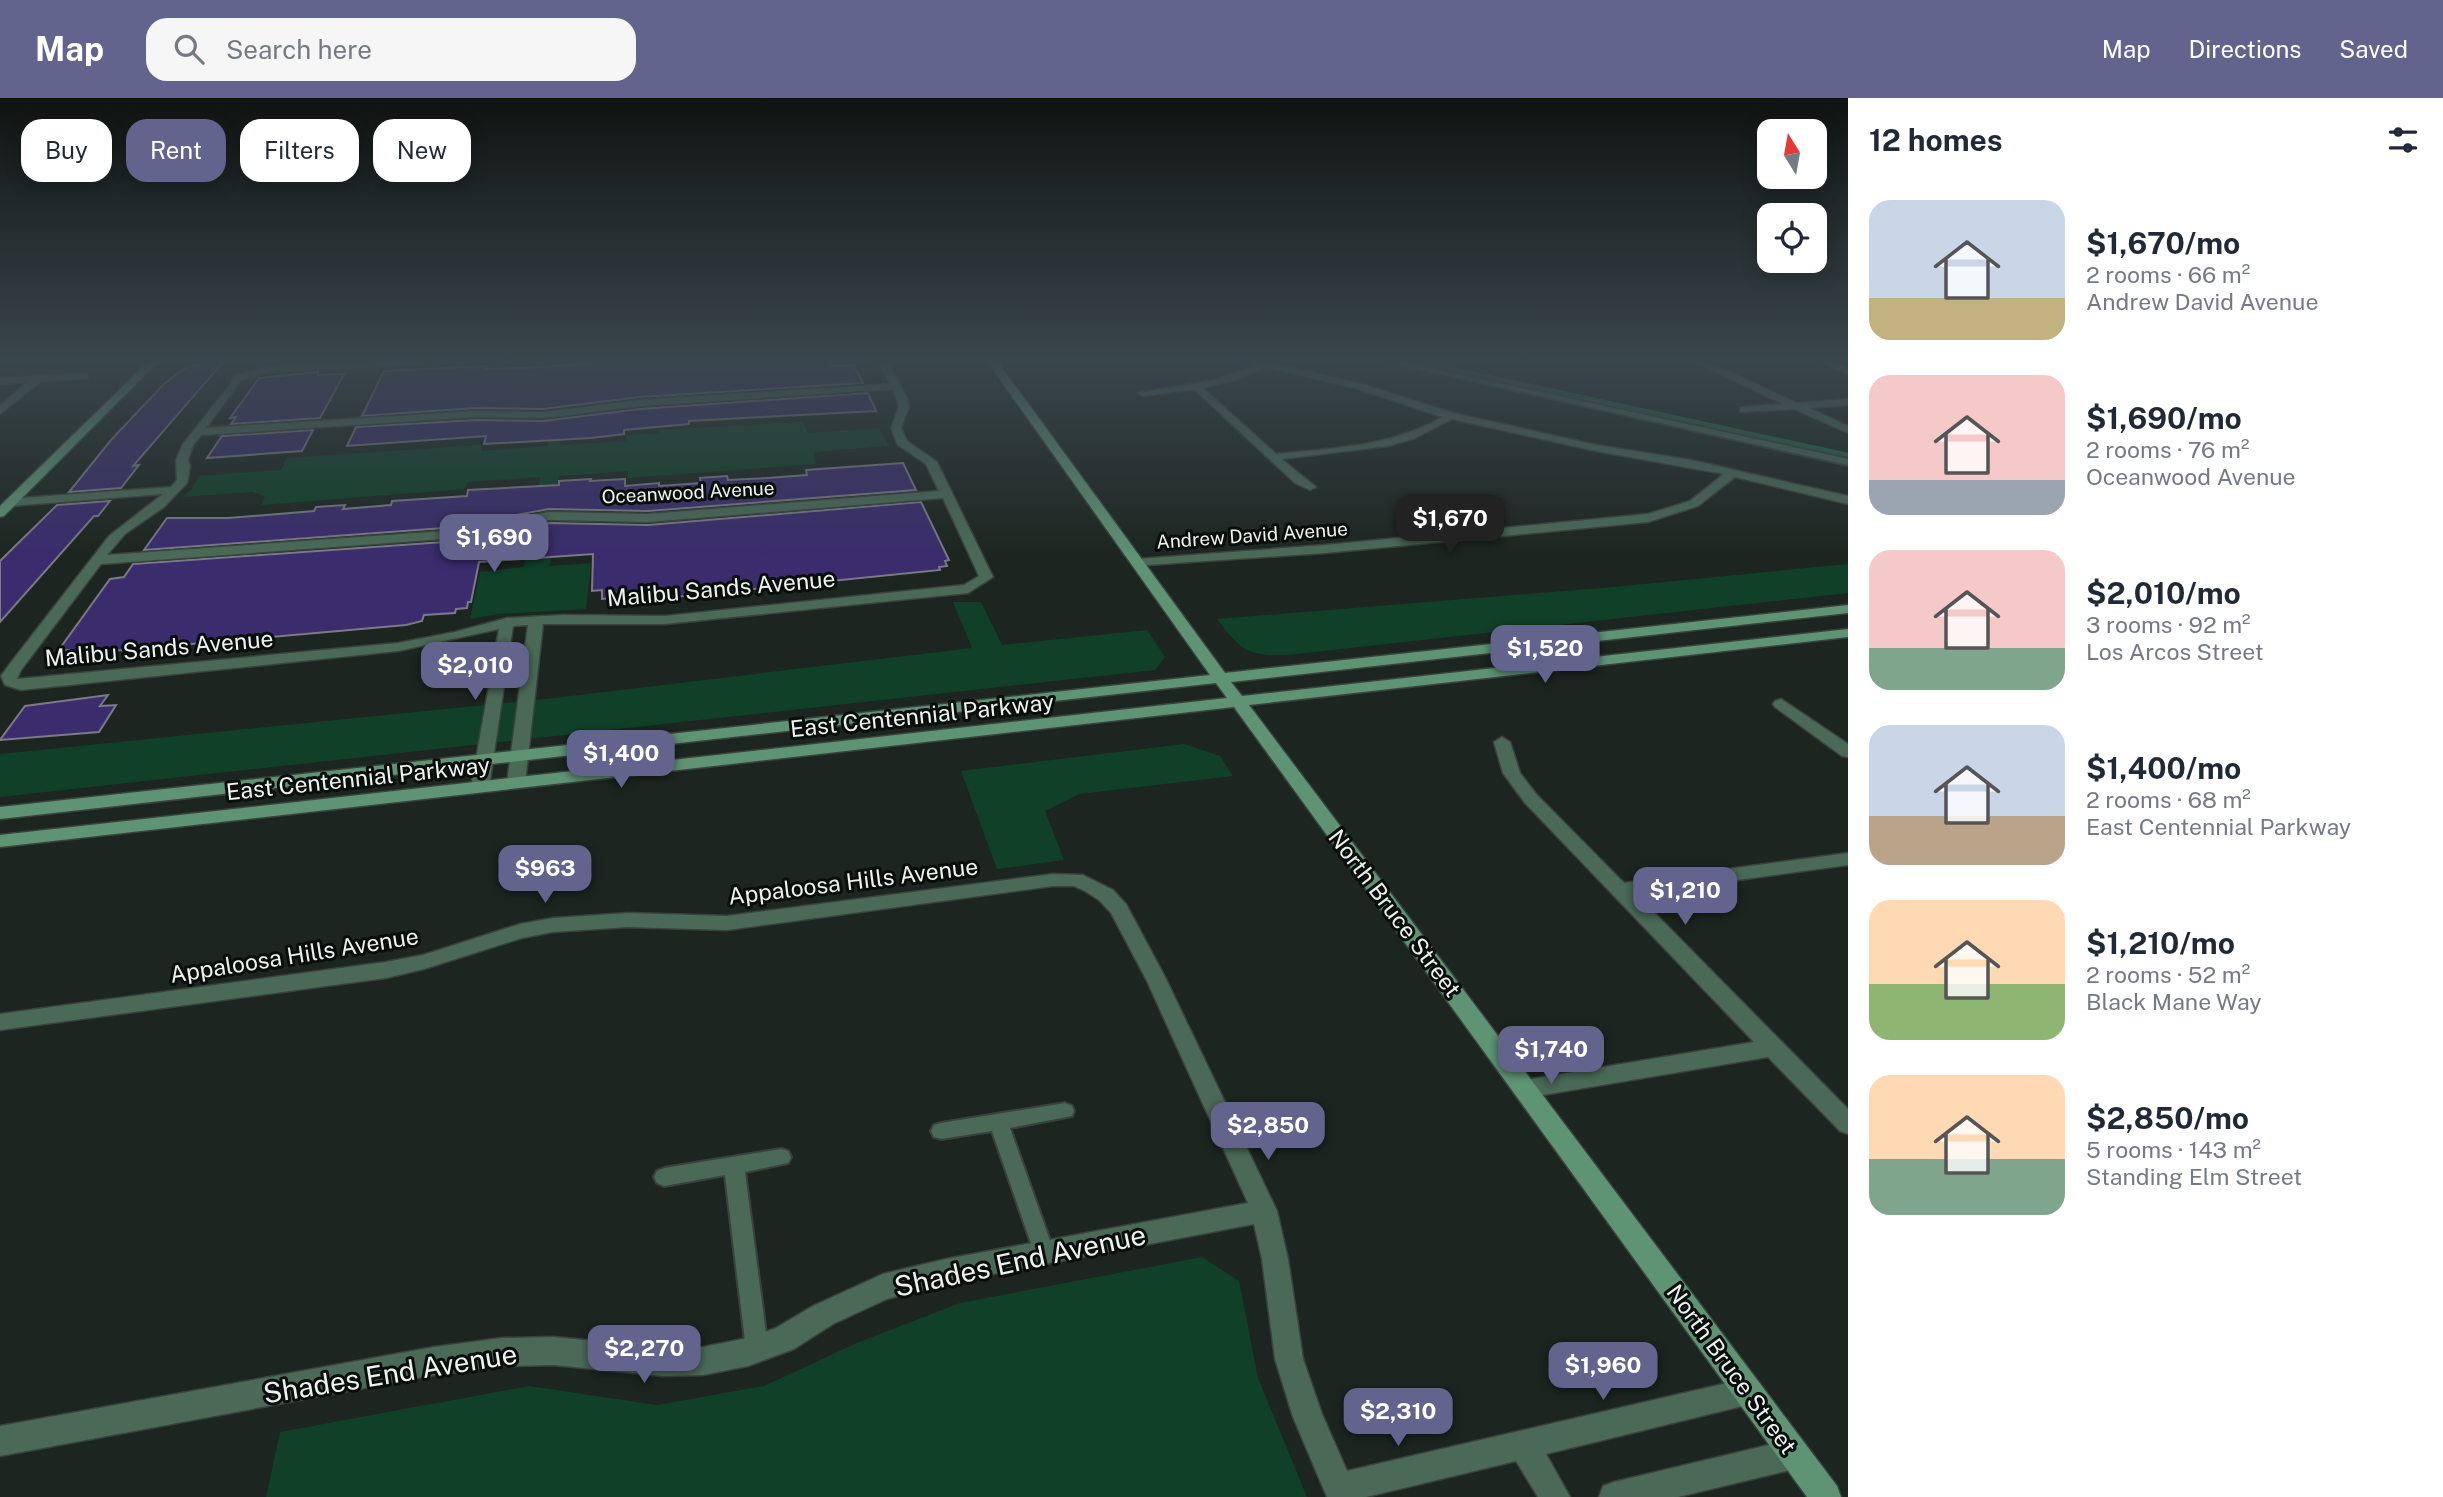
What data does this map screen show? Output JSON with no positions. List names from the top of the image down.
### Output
{
  "streets": {
    "main road": ["East Centennial Parkway", "North Bruce Street"],
    "street": [
      "Oceanwood Avenue",
      "Andrew David Avenue",
      "Malibu Sands Avenue",
      "Appaloosa Hills Avenue",
      "Shades End Avenue"
    ]
  },
  "crossings": [
    ["Oceanwood Avenue", "Malibu Sands Avenue"],
    ["Andrew David Avenue", "North Bruce Street"],
    ["East Centennial Parkway", "North Bruce Street"],
    ["Appaloosa Hills Avenue", "Shades End Avenue"]
  ],
  "north": "top",
  "page": {
    "header": "Map",
    "search": "Search here",
    "nav": ["Map", "Directions", "Saved"],
    "heading": "12 homes",
    "chip": [
      "Buy",
      "Rent",
      "Filters",
      "New"
    ],
    "list": [
      {
        "name": "$1,670/mo",
        "note": "2 rooms · 66 m² · Andrew David Avenue"
      },
      {
        "name": "$1,690/mo",
        "note": "2 rooms · 76 m² · Oceanwood Avenue"
      },
      {
        "name": "$2,010/mo",
        "note": "3 rooms · 92 m² · Los Arcos Street"
      },
      {
        "name": "$1,400/mo",
        "note": "2 rooms · 68 m² · East Centennial Parkway"
      },
      {
        "name": "$1,210/mo",
        "note": "2 rooms · 52 m² · Black Mane Way"
      },
      {
        "name": "$2,850/mo",
        "note": "5 rooms · 143 m² · Standing Elm Street"
      }
    ],
    "price": [
      "$1,670",
      "$1,690",
      "$1,520",
      "$2,010",
      "$1,400",
      "$963",
      "$1,210",
      "$1,740",
      "$2,850",
      "$2,270",
      "$1,960",
      "$2,310"
    ]
  }
}
